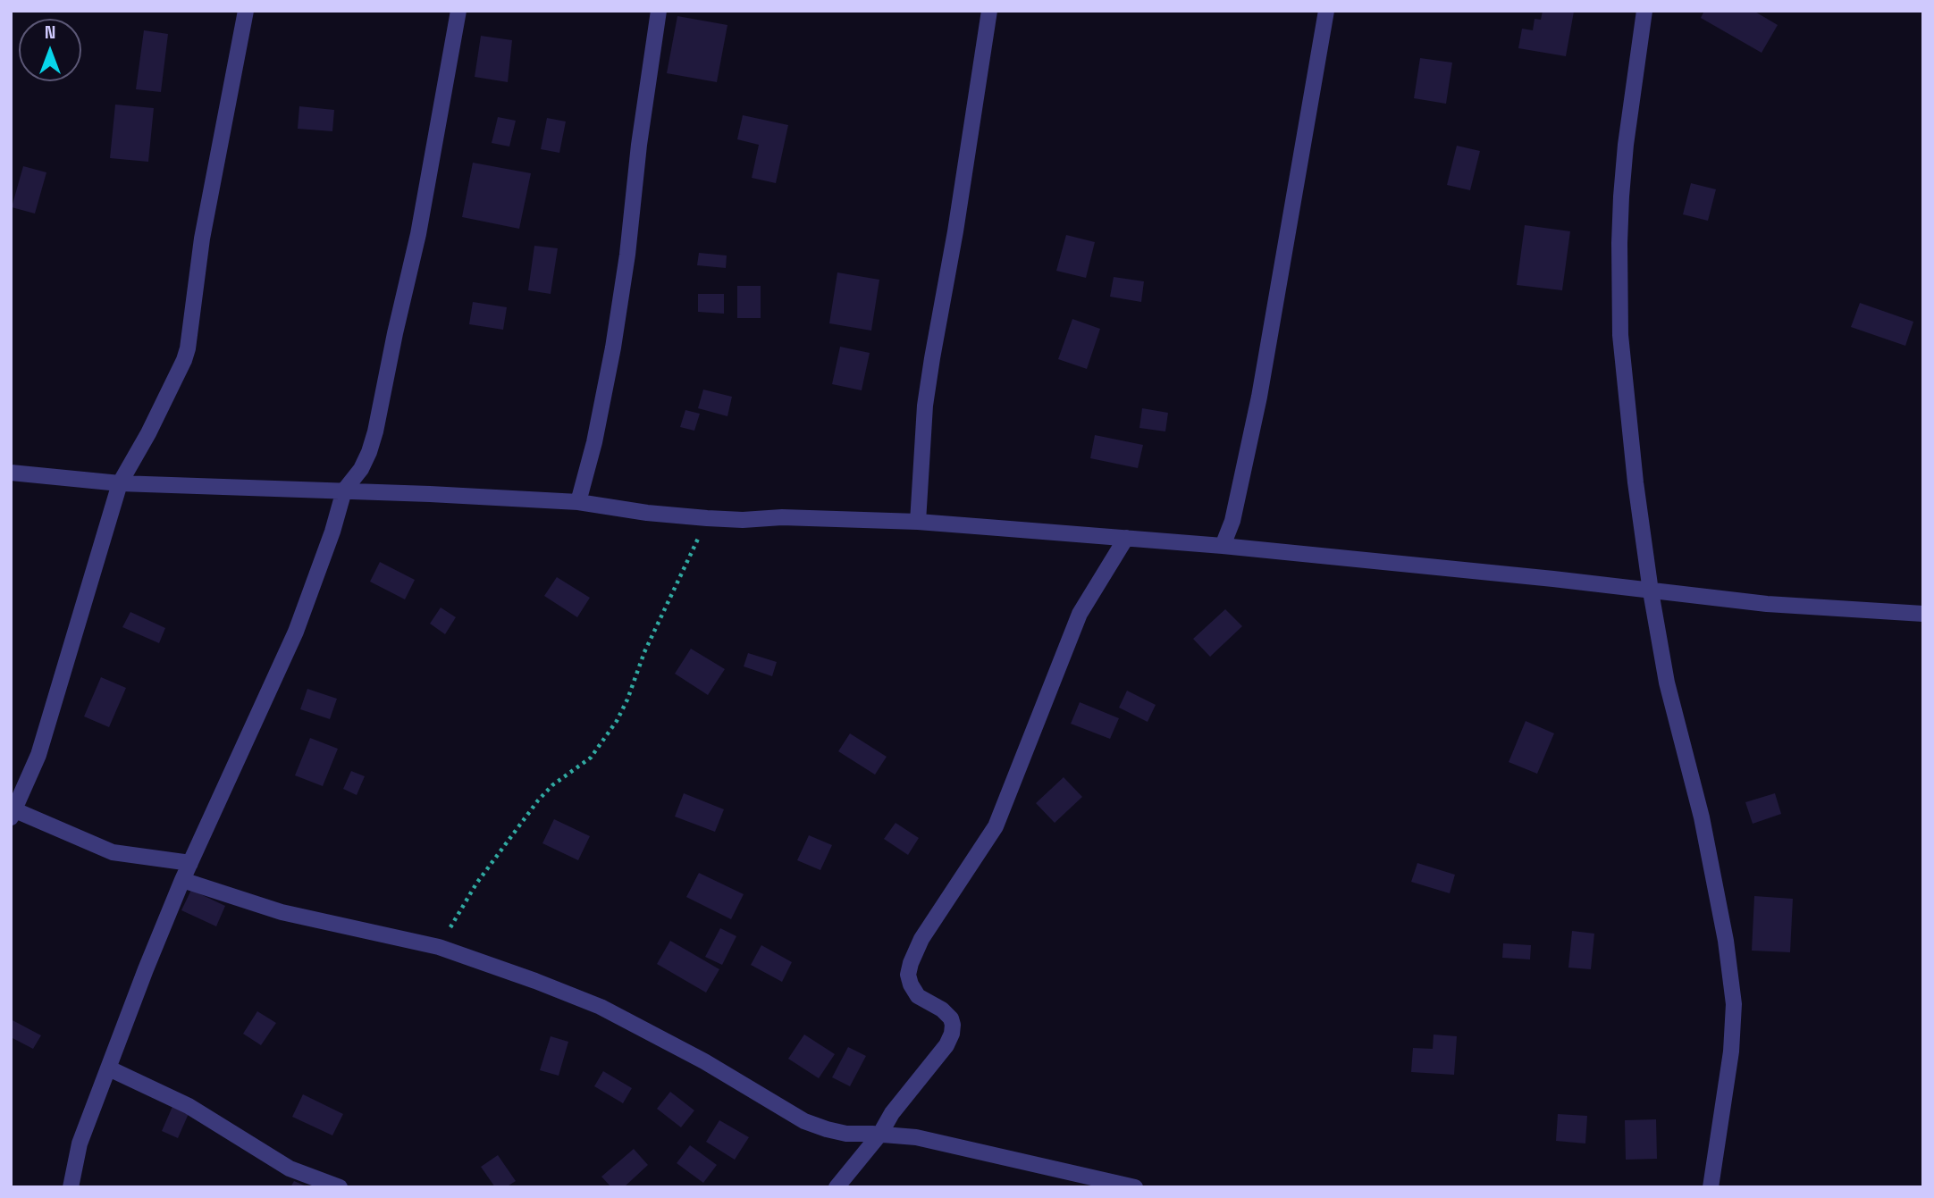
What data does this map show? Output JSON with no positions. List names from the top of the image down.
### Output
{
  "north": "top"
}
